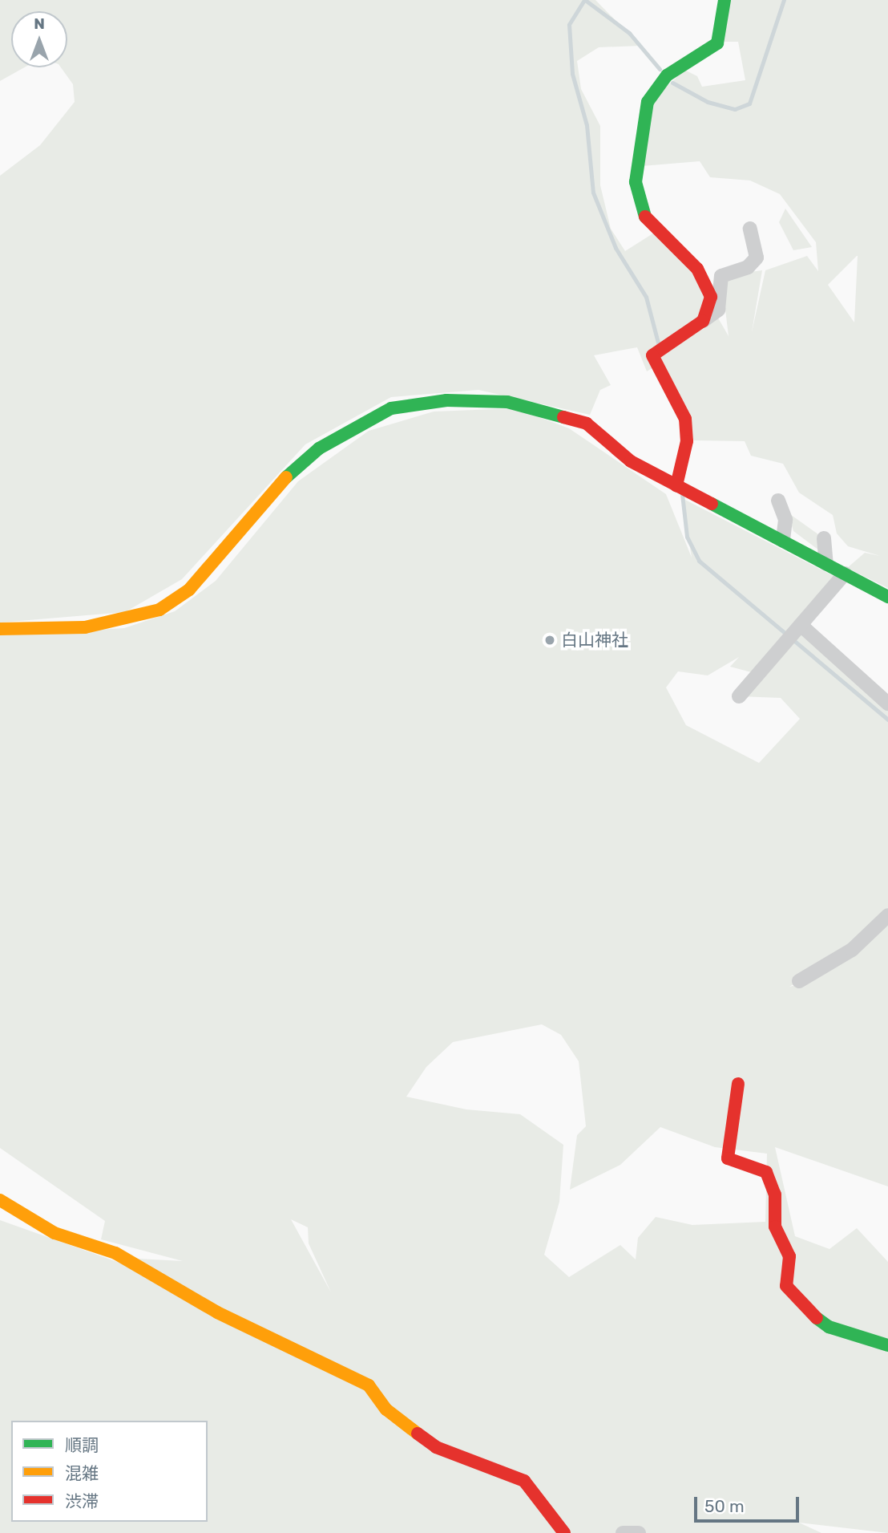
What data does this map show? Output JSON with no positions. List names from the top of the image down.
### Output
{
  "places": ["白山神社"],
  "legend": ["順調", "混雑", "渋滞"],
  "scale_bar": "50 m",
  "north": "top"
}
